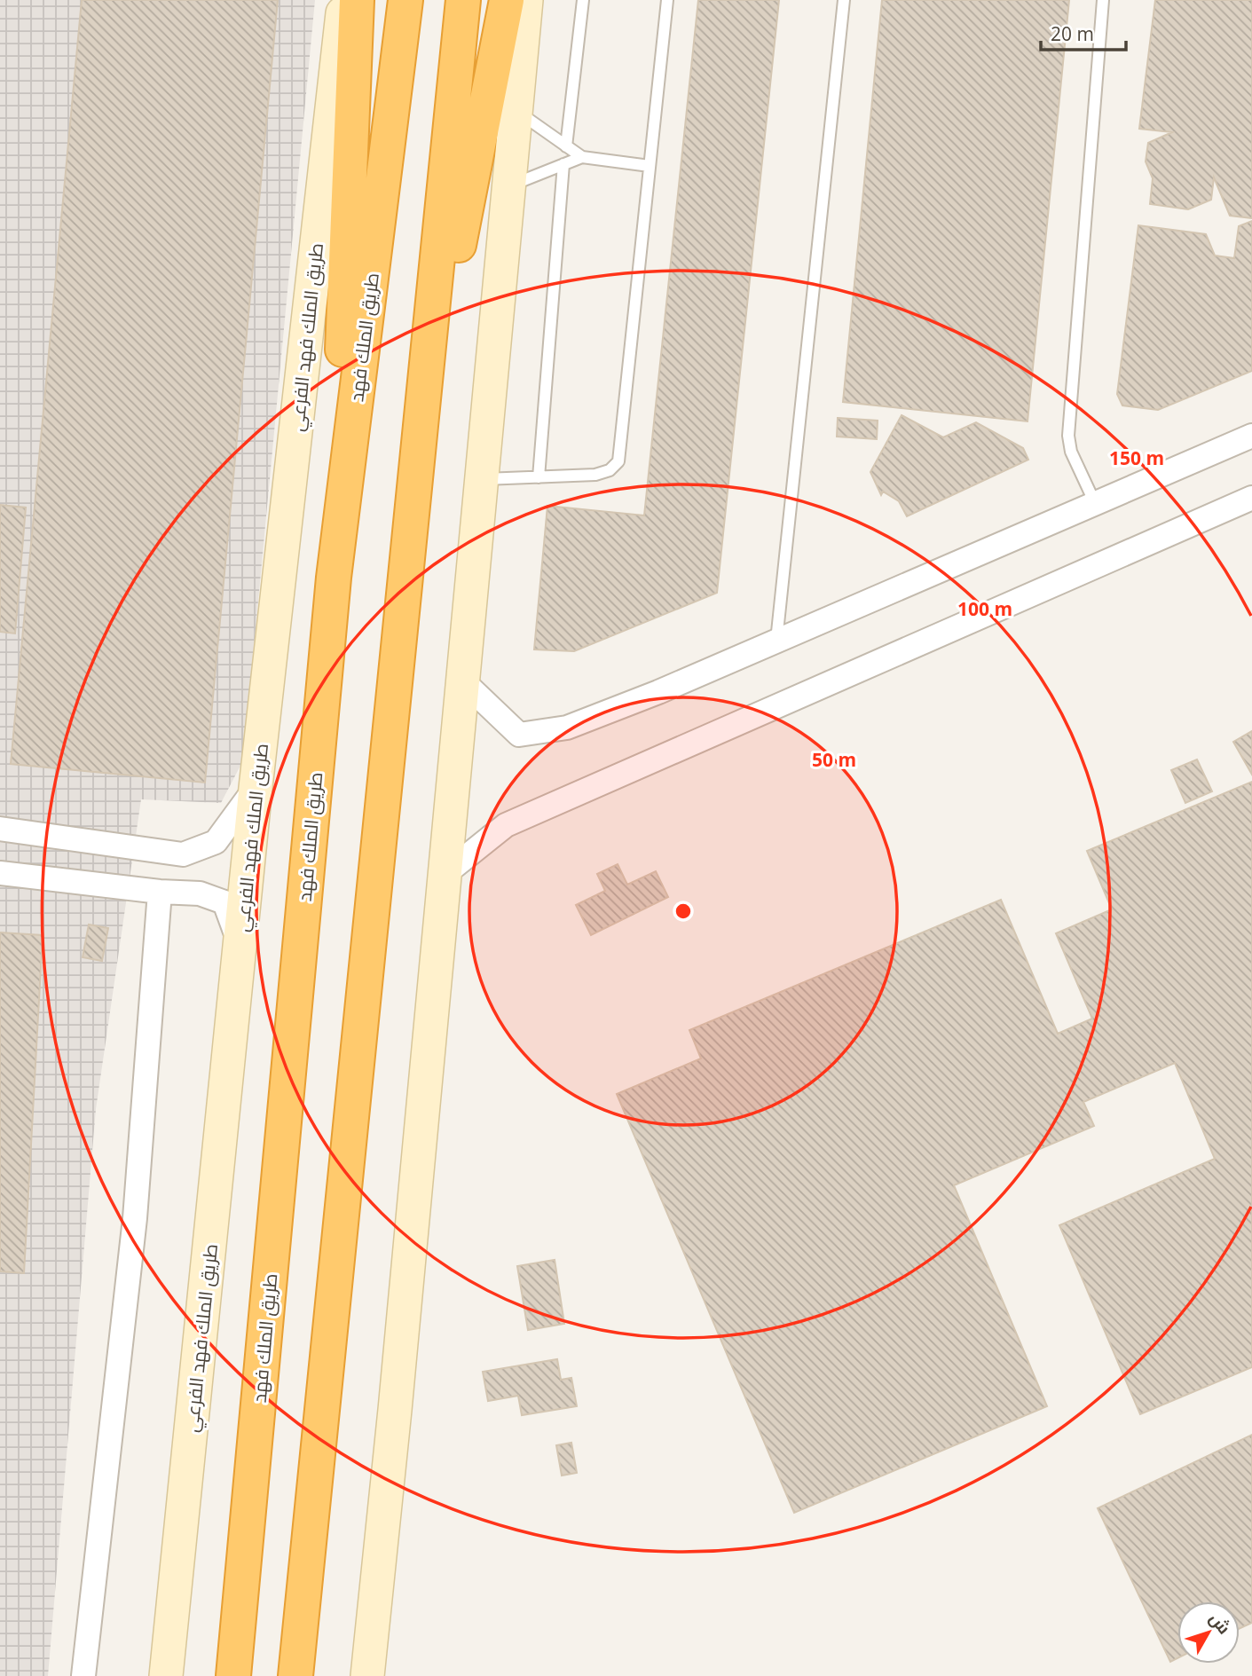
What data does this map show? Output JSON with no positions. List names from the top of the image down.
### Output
{
  "streets": {
    "highway": ["طريق الملك فهد"],
    "main road": ["طريق الملك فهد الفرعي"]
  },
  "scale_bar": "20 m",
  "north": "top right",
  "rings": ["150 m", "100 m", "50 m"]
}
